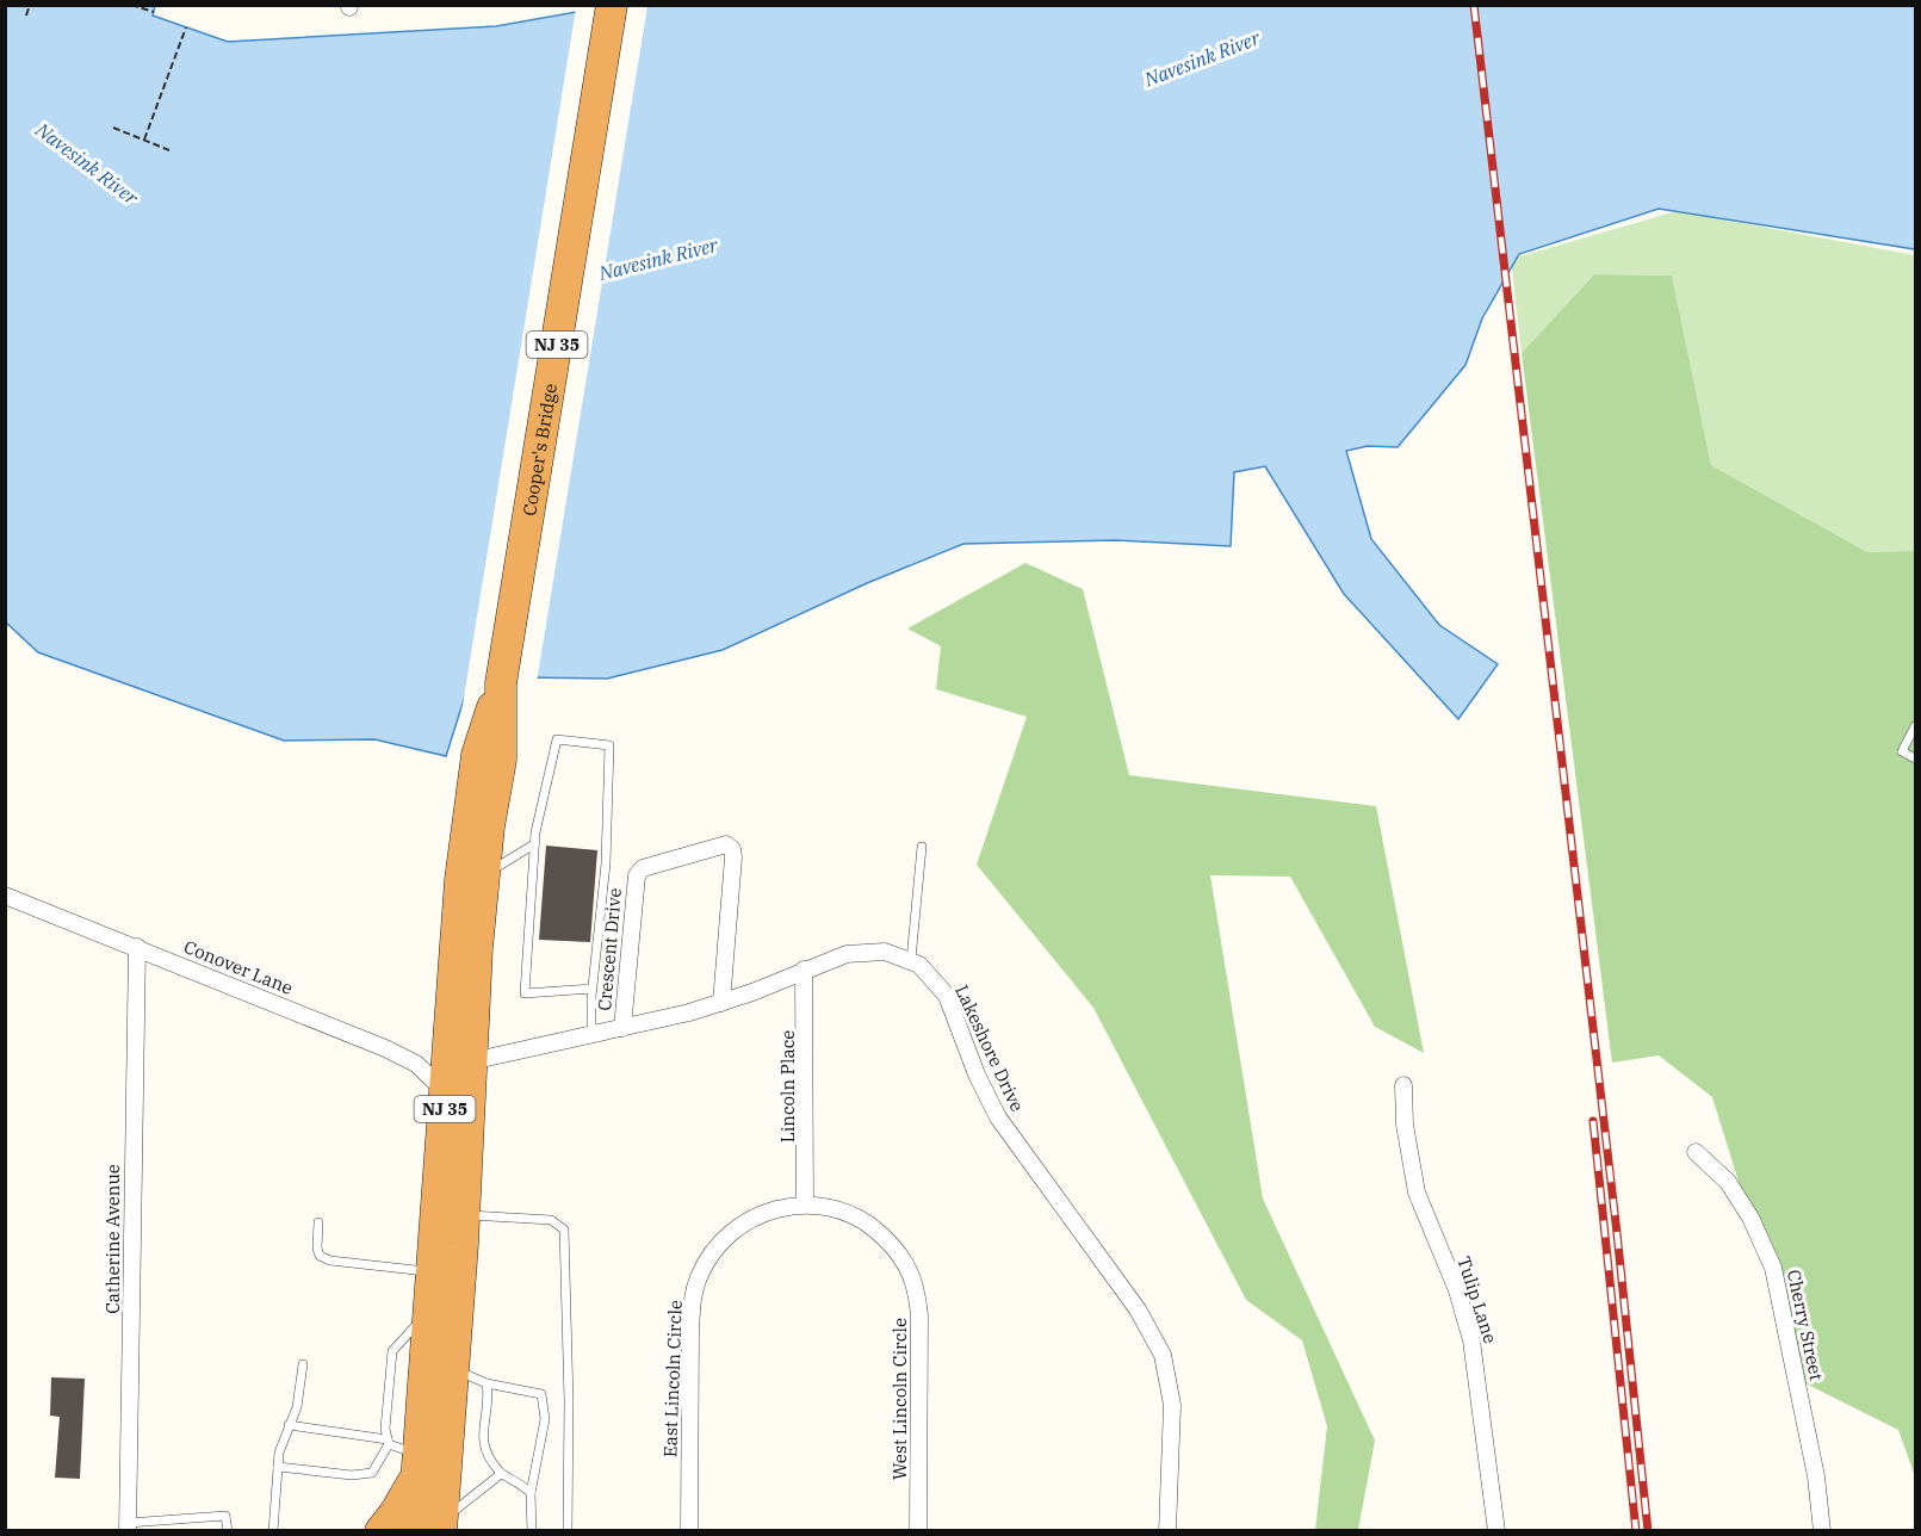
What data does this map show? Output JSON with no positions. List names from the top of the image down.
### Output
{
  "streets": {
    "highway": ["NJ 35", "Cooper's Bridge"],
    "street": [
      "Crescent Drive",
      "Conover Lane",
      "Lakeshore Drive",
      "Lincoln Place",
      "Catherine Avenue",
      "Tulip Lane",
      "Cherry Street",
      "East Lincoln Circle",
      "West Lincoln Circle"
    ]
  },
  "crossings": [
    ["NJ 35", "Cooper's Bridge"],
    ["NJ 35", "Conover Lane"],
    ["NJ 35", "Lakeshore Drive"],
    ["Crescent Drive", "Lakeshore Drive"],
    ["Conover Lane", "Catherine Avenue"],
    ["Lakeshore Drive", "Lincoln Place"],
    ["Lincoln Place", "East Lincoln Circle"],
    ["Lincoln Place", "West Lincoln Circle"],
    ["East Lincoln Circle", "West Lincoln Circle"]
  ],
  "water": ["Navesink River"]
}
